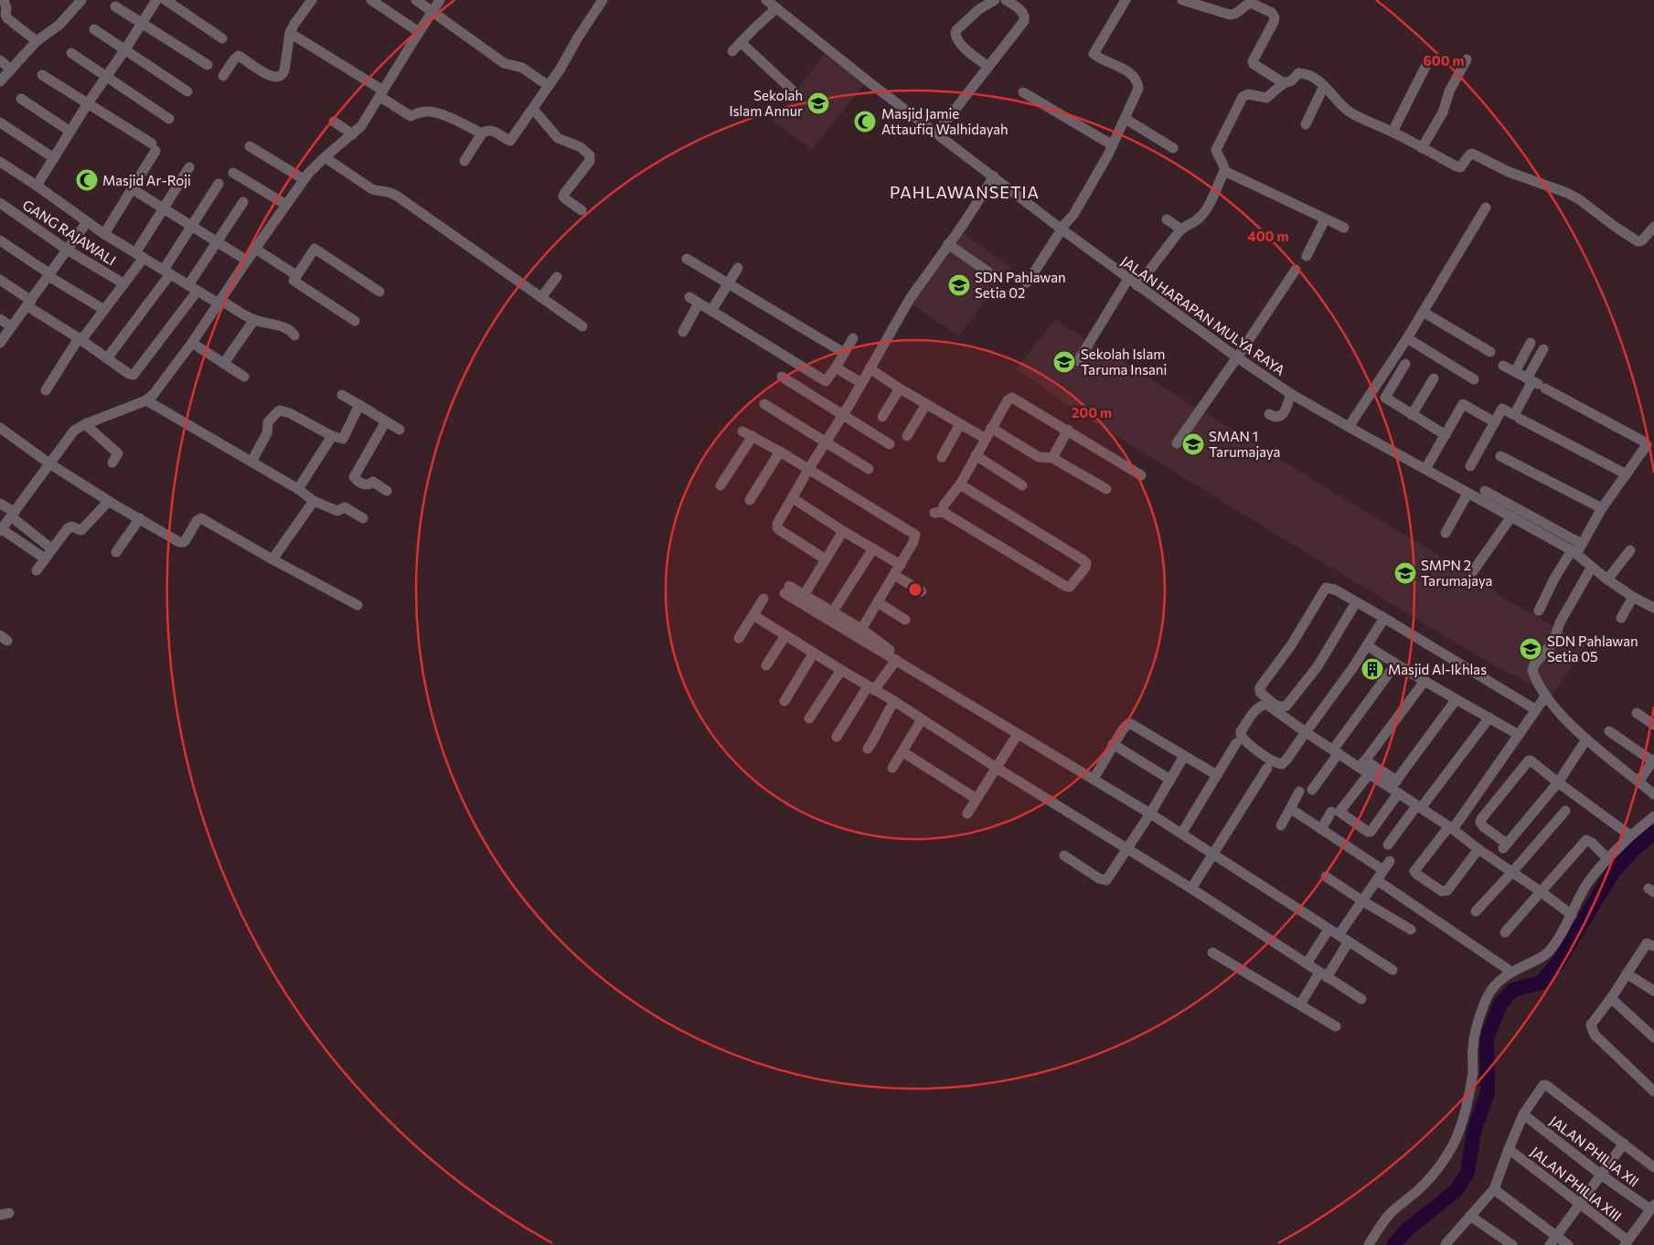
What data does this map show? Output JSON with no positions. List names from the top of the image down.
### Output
{
  "streets": {
    "street": [
      "GANG RAJAWALI",
      "JALAN HARAPAN MULYA RAYA",
      "JALAN PHILIA XII",
      "JALAN PHILIA XIII"
    ]
  },
  "districts": ["PAHLAWANSETIA"],
  "places": {
    "school or university": [
      "Sekolah Islam Annur",
      "SDN Pahlawan Setia 02",
      "Sekolah Islam Taruma Insani",
      "SMAN 1 Tarumajaya",
      "SMPN 2 Tarumajaya",
      "SDN Pahlawan Setia 05"
    ],
    "mosque": ["Masjid Jamie Attaufiq Walhidayah", "Masjid Ar-Roji"],
    "building": ["Masjid Al-Ikhlas"]
  },
  "rings": ["600 m", "400 m", "200 m"]
}
